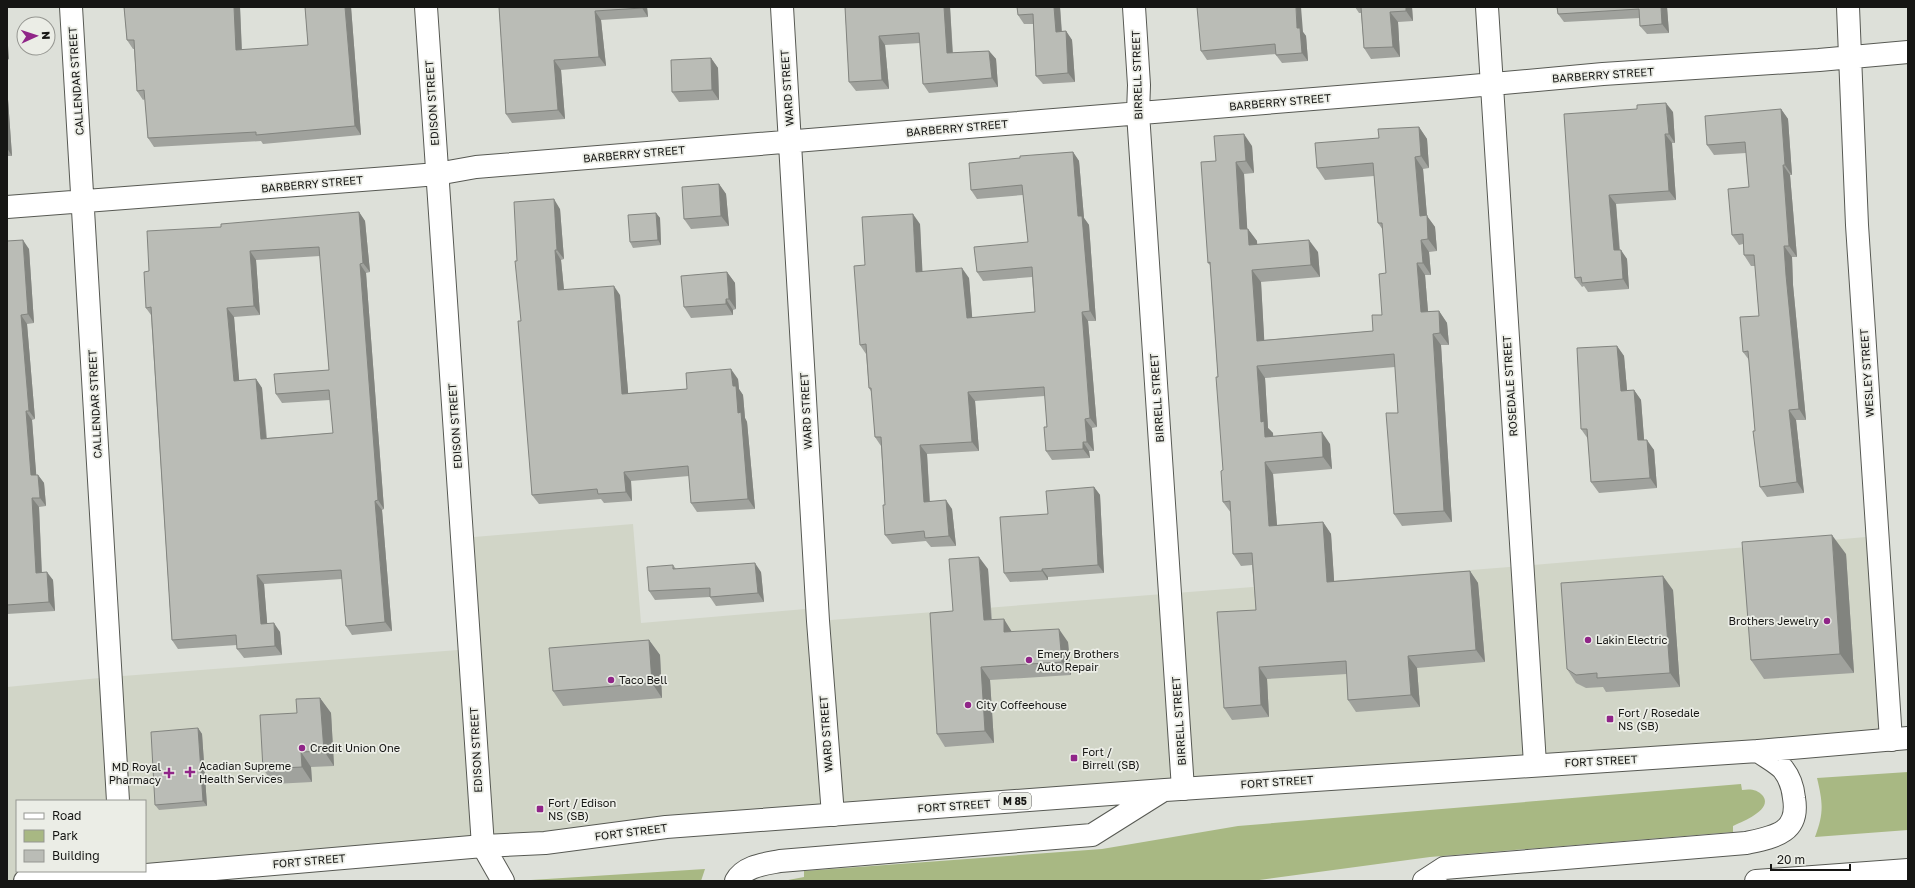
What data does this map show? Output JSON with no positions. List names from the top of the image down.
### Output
{
  "streets": {
    "street": [
      "BIRRELL STREET",
      "BARBERRY STREET",
      "CALLENDAR STREET",
      "WARD STREET",
      "EDISON STREET",
      "WESLEY STREET",
      "ROSEDALE STREET",
      "FORT STREET",
      "M 85"
    ]
  },
  "crossings": [
    ["BIRRELL STREET", "BARBERRY STREET"],
    ["BIRRELL STREET", "FORT STREET"],
    ["BARBERRY STREET", "CALLENDAR STREET"],
    ["BARBERRY STREET", "WARD STREET"],
    ["BARBERRY STREET", "EDISON STREET"],
    ["BARBERRY STREET", "WESLEY STREET"],
    ["BARBERRY STREET", "ROSEDALE STREET"],
    ["WARD STREET", "FORT STREET"],
    ["EDISON STREET", "FORT STREET"],
    ["WESLEY STREET", "FORT STREET"],
    ["ROSEDALE STREET", "FORT STREET"]
  ],
  "places": {
    "other": [
      "Brothers Jewelry",
      "Lakin Electric",
      "Emery Brothers Auto Repair",
      "Taco Bell",
      "City Coffeehouse",
      "Credit Union One"
    ],
    "transit": ["Fort / Rosedale NS (SB)", "Fort / Birrell (SB)", "Fort / Edison NS (SB)"],
    "health": ["Acadian Supreme Health Services", "MD Royal Pharmacy"]
  },
  "legend": ["Road", "Park", "Building"],
  "scale_bar": "20 m",
  "north": "right"
}
